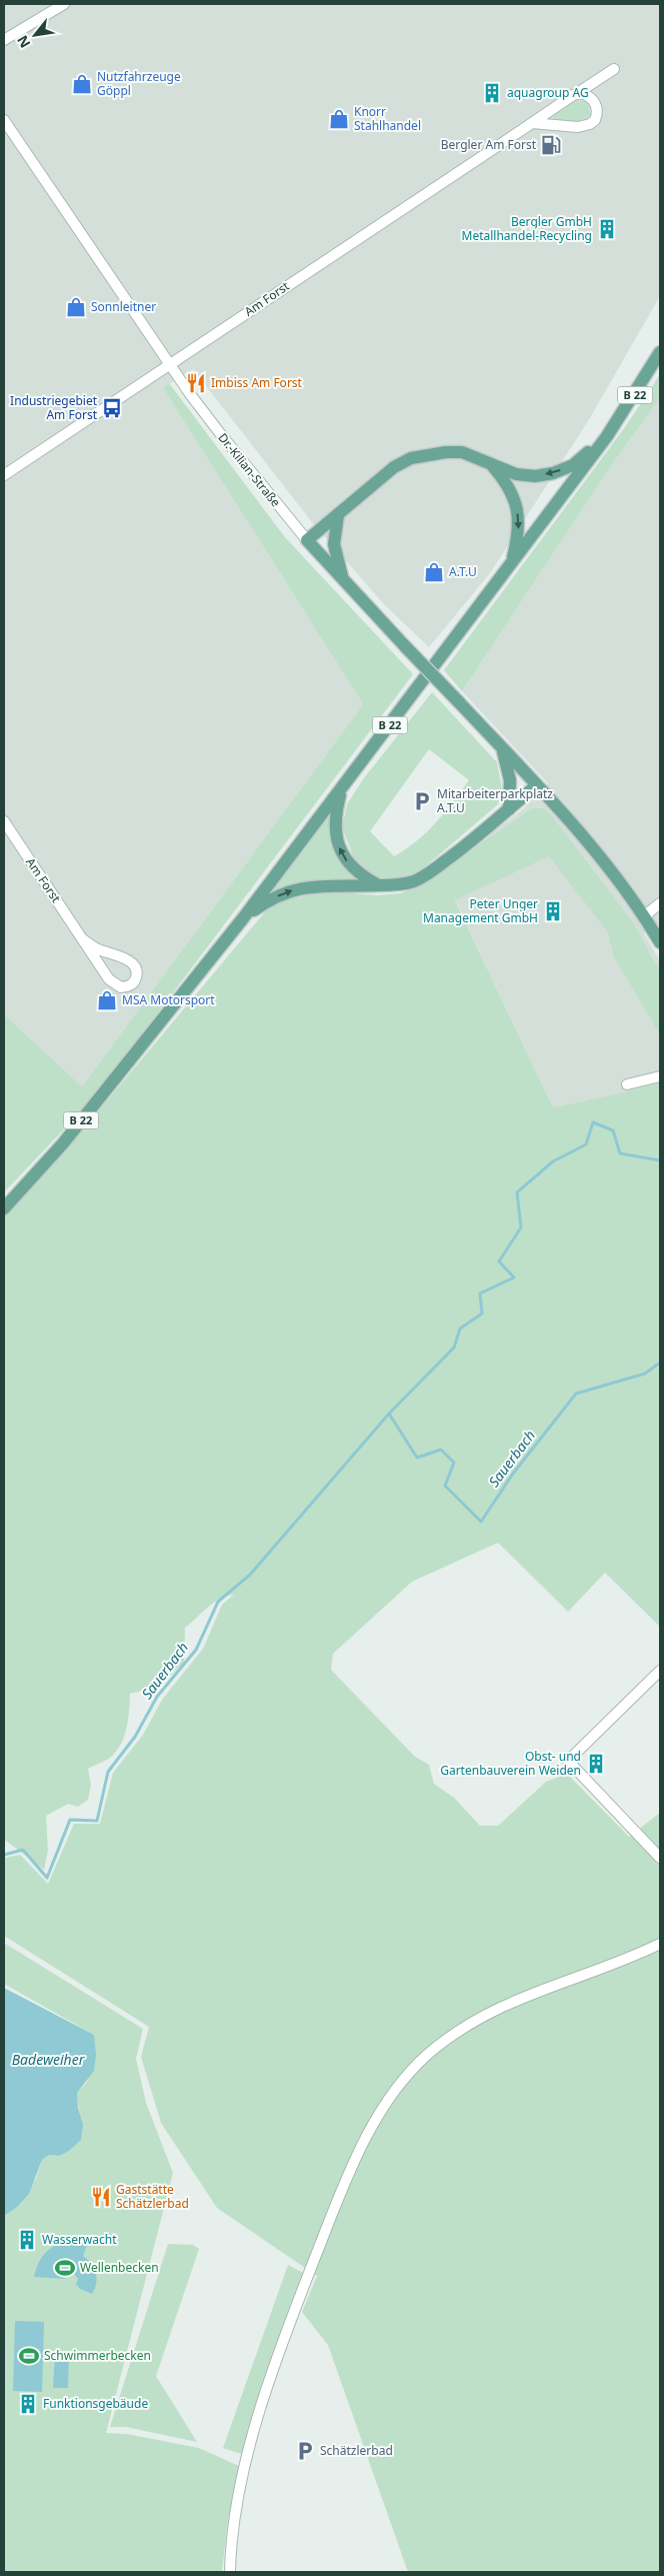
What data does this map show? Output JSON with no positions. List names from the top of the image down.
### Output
{
  "streets": {
    "main road": ["B 22", "Dr.-Kilian-Straße"],
    "street": ["Am Forst"]
  },
  "crossings": [
    ["Am Forst", "Dr.-Kilian-Straße"]
  ],
  "water": ["Sauerbach", "Badeweiher"],
  "places": {
    "shop": [
      "Nutzfahrzeuge Göppl",
      "Knorr Stahlhandel",
      "Sonnleitner",
      "A.T.U",
      "MSA Motorsport"
    ],
    "building": [
      "aquagroup AG",
      "Bergler GmbH Metallhandel-Recycling",
      "Peter Unger Management GmbH",
      "Obst- und Gartenbauverein Weiden",
      "Wasserwacht",
      "Funktionsgebäude"
    ],
    "fuel station": ["Bergler Am Forst"],
    "restaurant": ["Imbiss Am Forst", "Gaststätte Schätzlerbad"],
    "bus stop": ["Industriegebiet Am Forst"],
    "parking": ["Mitarbeiterparkplatz A.T.U", "Schätzlerbad"],
    "sports": ["Wellenbecken", "Schwimmerbecken"]
  },
  "north": "bottom left"
}
